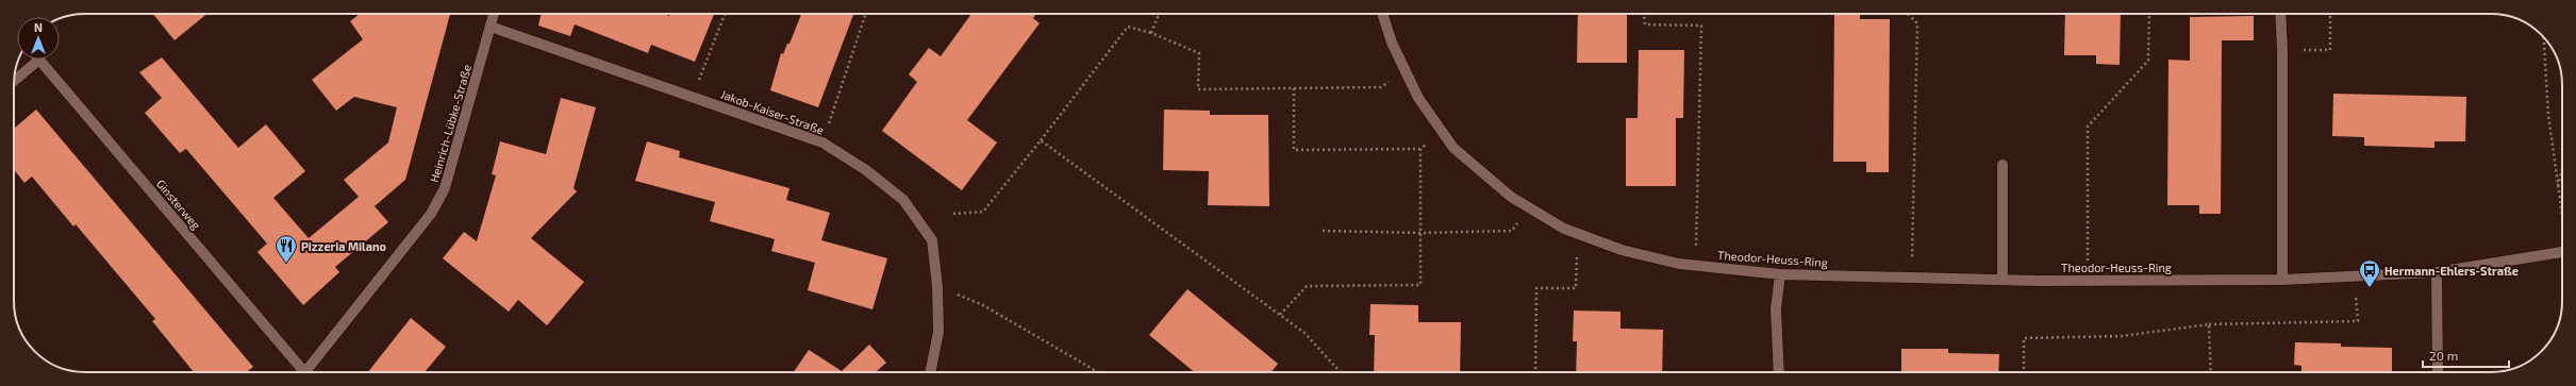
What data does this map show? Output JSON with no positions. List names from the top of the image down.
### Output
{
  "streets": {
    "street": [
      "Jakob-Kaiser-Straße",
      "Heinrich-Lübke-Straße",
      "Ginsterweg",
      "Theodor-Heuss-Ring"
    ]
  },
  "crossings": [
    ["Jakob-Kaiser-Straße", "Heinrich-Lübke-Straße"]
  ],
  "places": {
    "restaurant": ["Pizzeria Milano"],
    "bus stop": ["Hermann-Ehlers-Straße"]
  },
  "scale_bar": "20 m",
  "north": "top"
}
